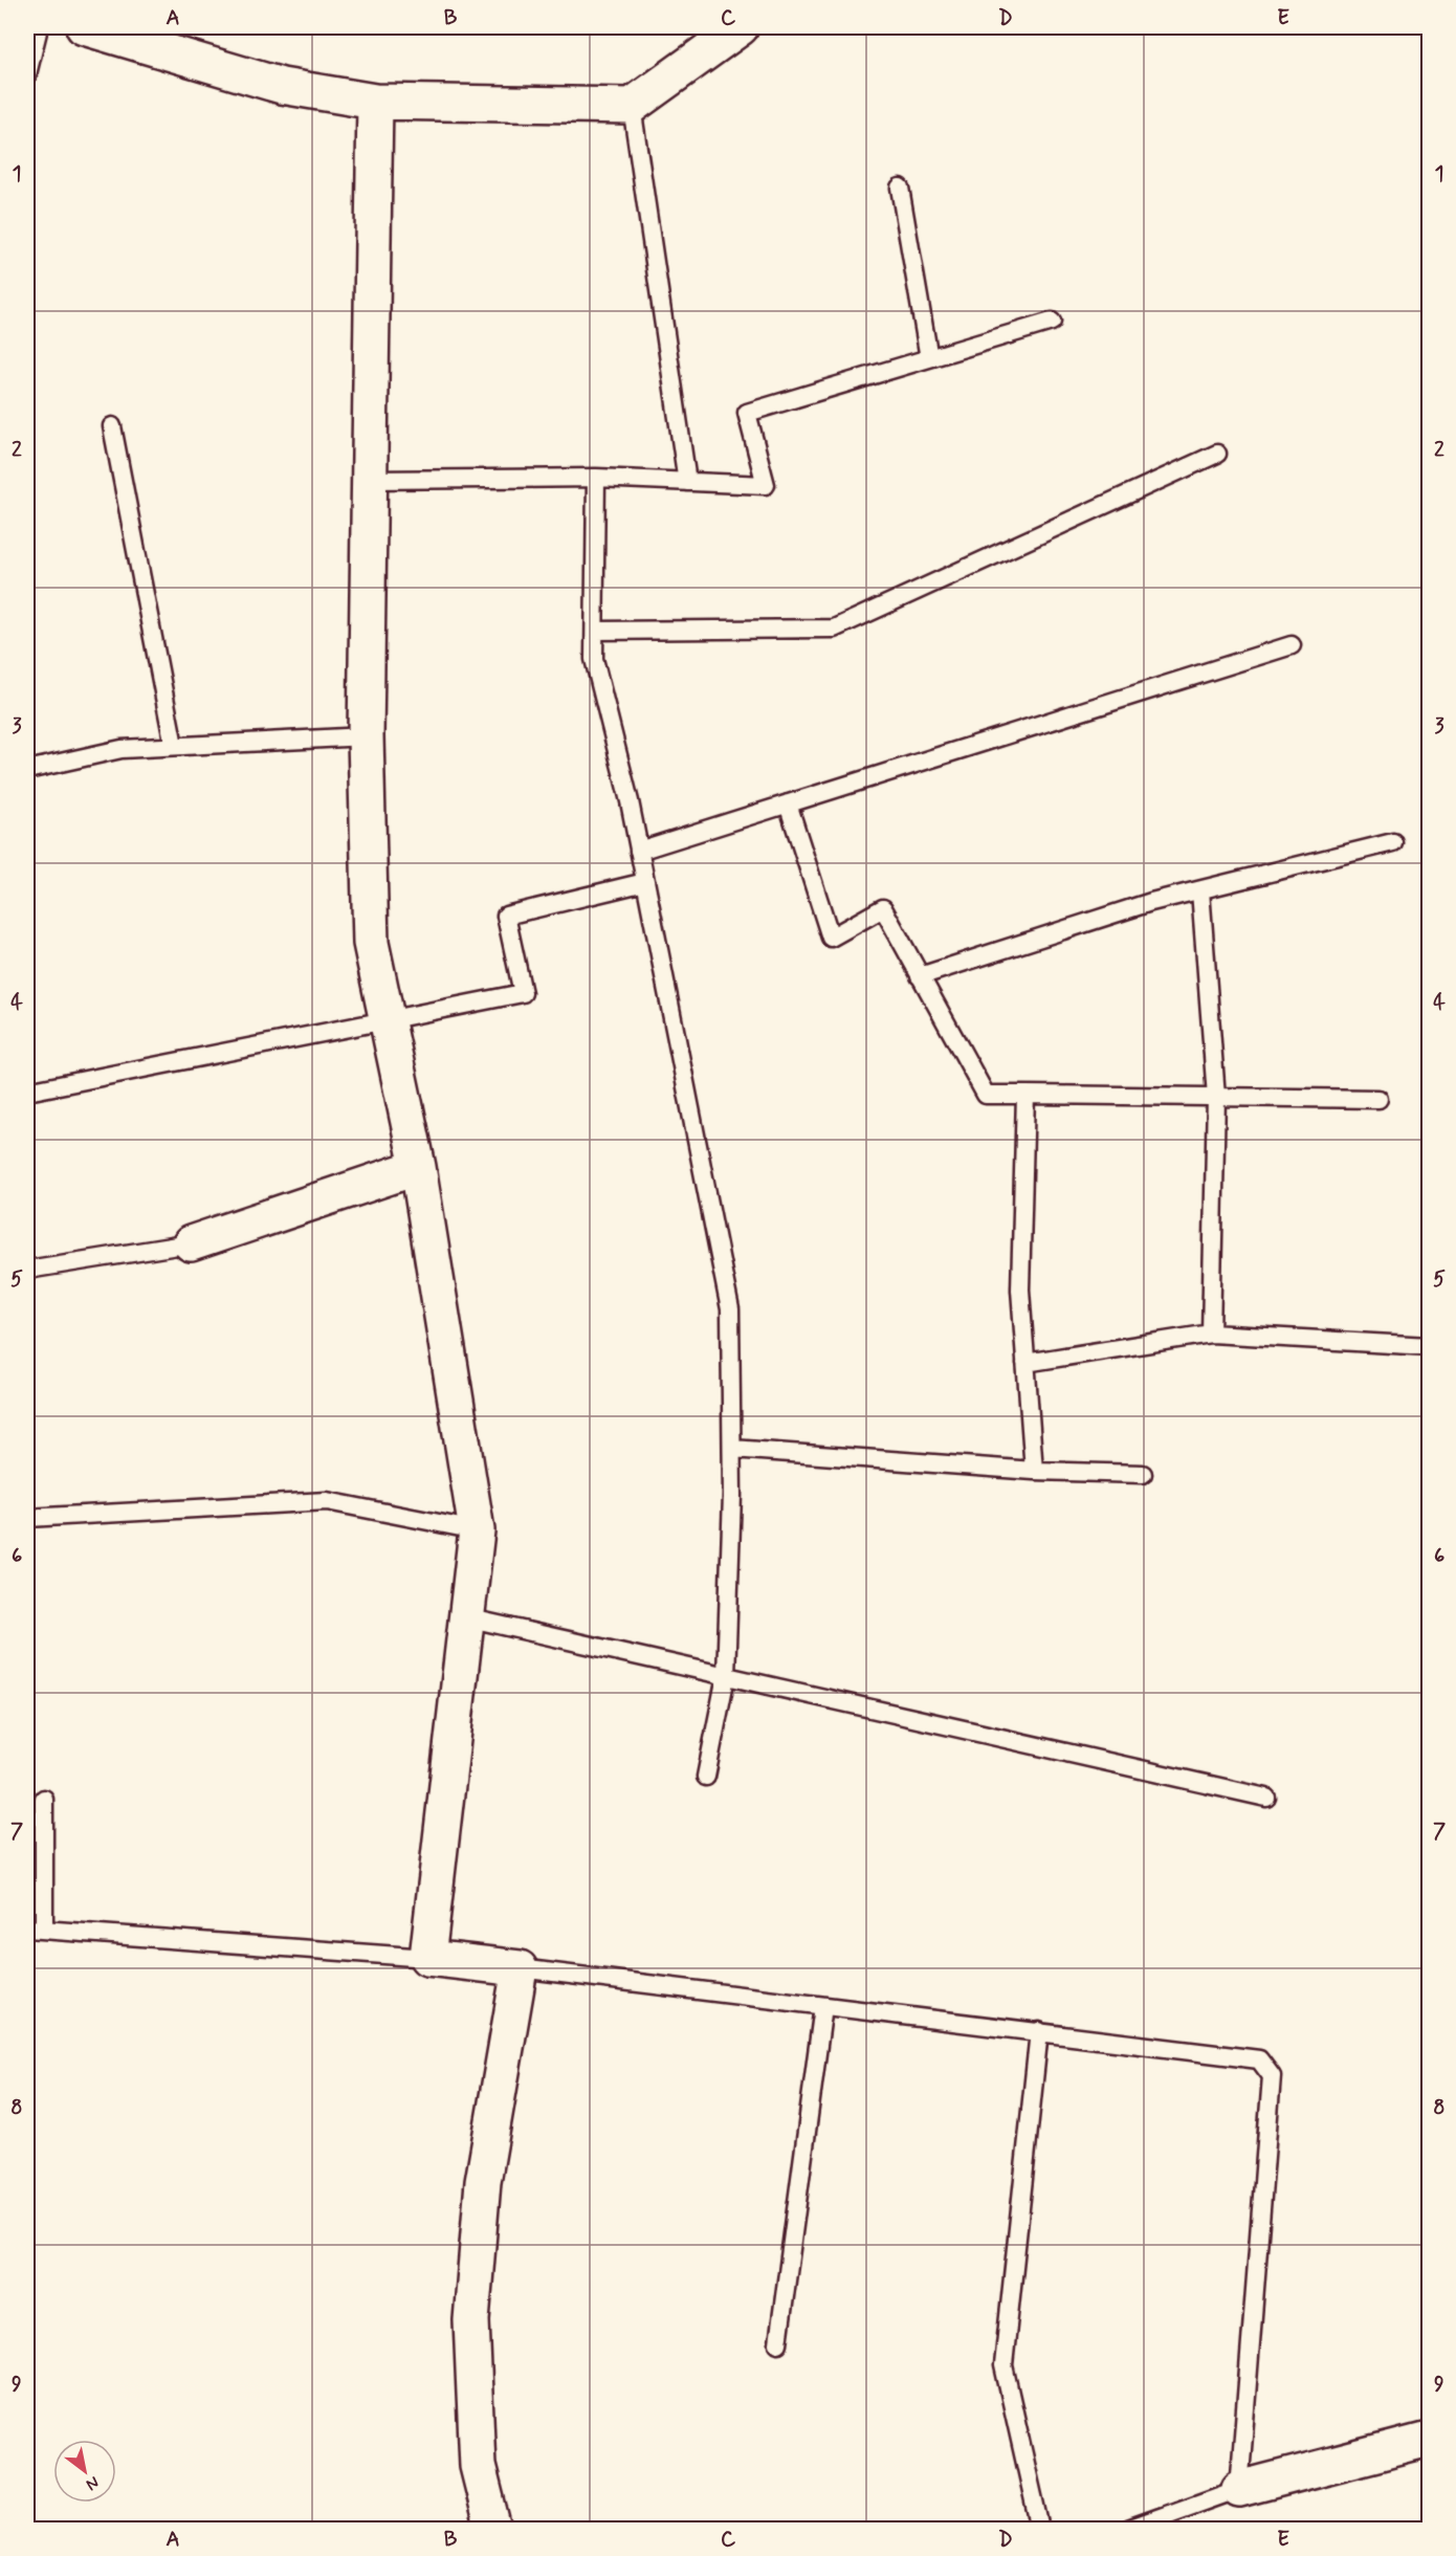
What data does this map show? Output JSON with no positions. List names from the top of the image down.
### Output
{
  "north": "bottom right",
  "grid": {
    "columns": [
      "A",
      "B",
      "C",
      "D",
      "E"
    ],
    "rows": [
      "1",
      "2",
      "3",
      "4",
      "5",
      "6",
      "7",
      "8",
      "9"
    ]
  }
}
